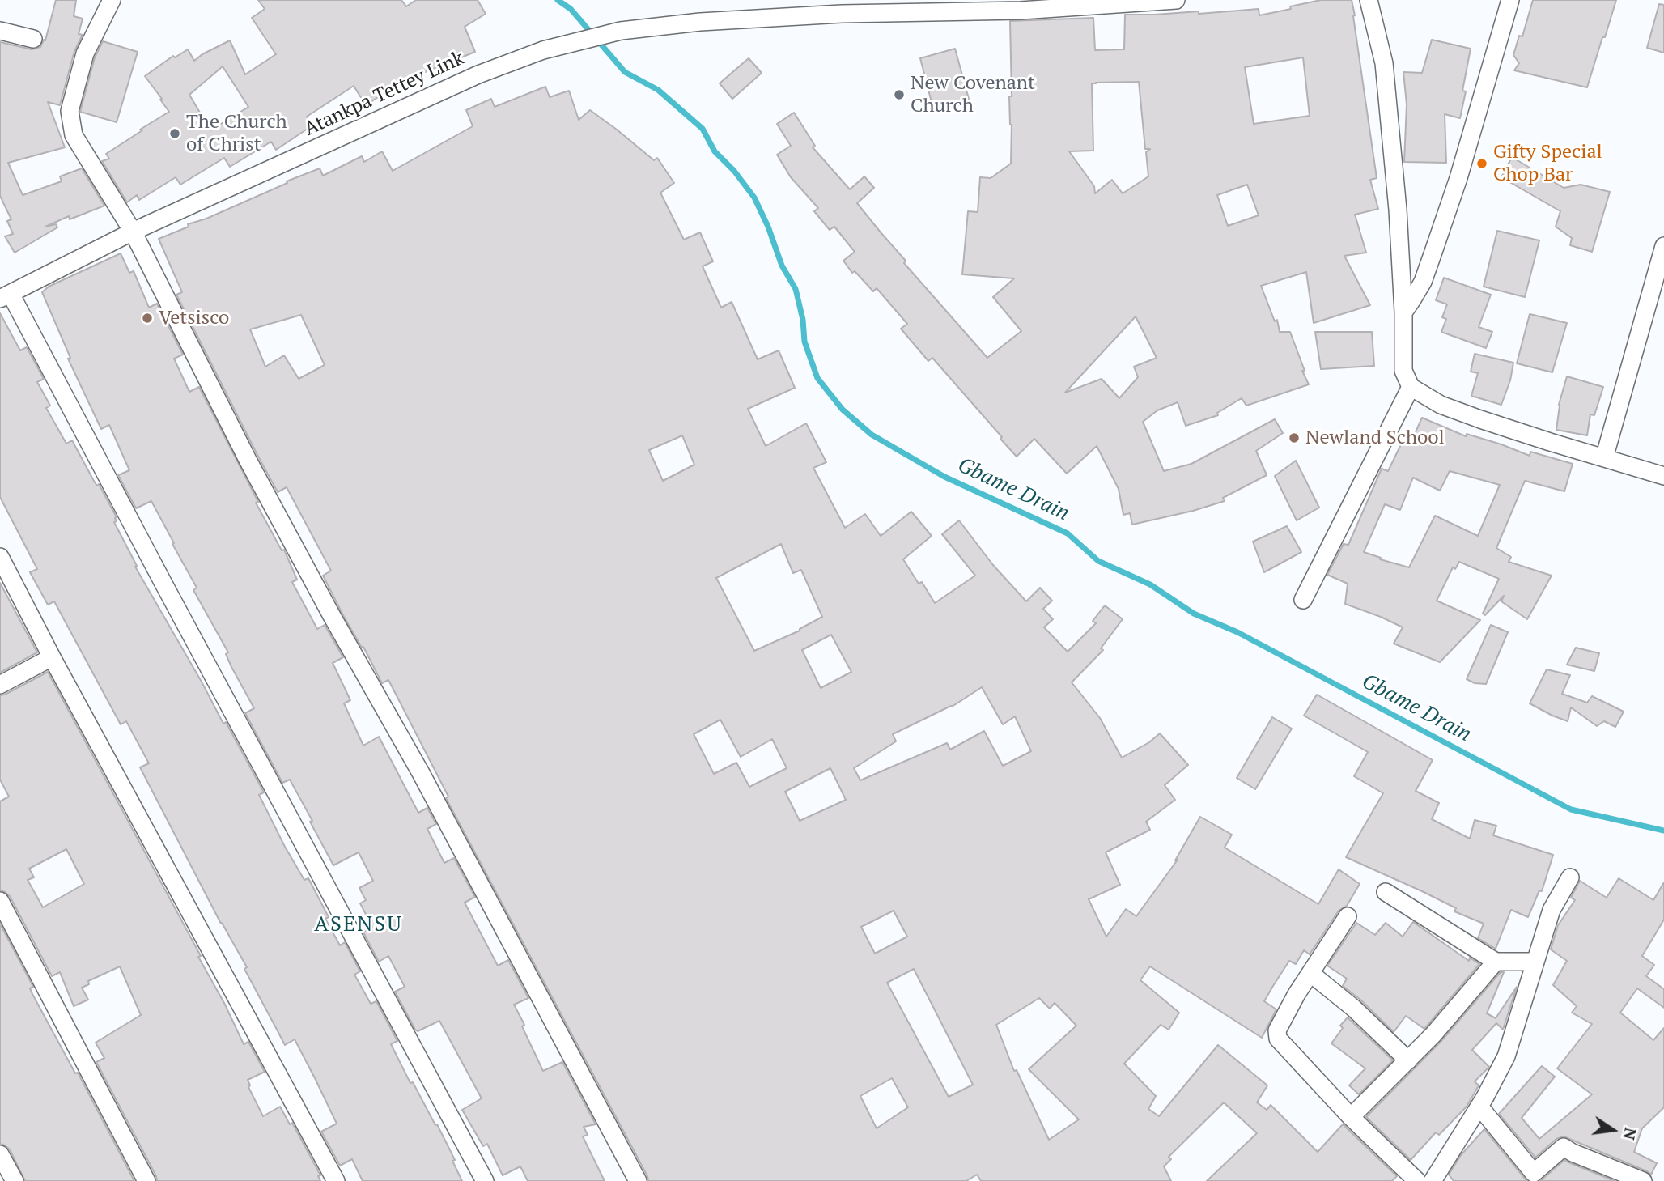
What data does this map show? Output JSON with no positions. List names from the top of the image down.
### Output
{
  "streets": {
    "street": ["Atankpa Tettey Link"]
  },
  "districts": ["ASENSU"],
  "water": ["Gbame Drain"],
  "places": [
    "New Covenant Church",
    "The Church of Christ",
    "Gifty Special Chop Bar",
    "Vetsisco",
    "Newland School"
  ],
  "north": "right"
}
